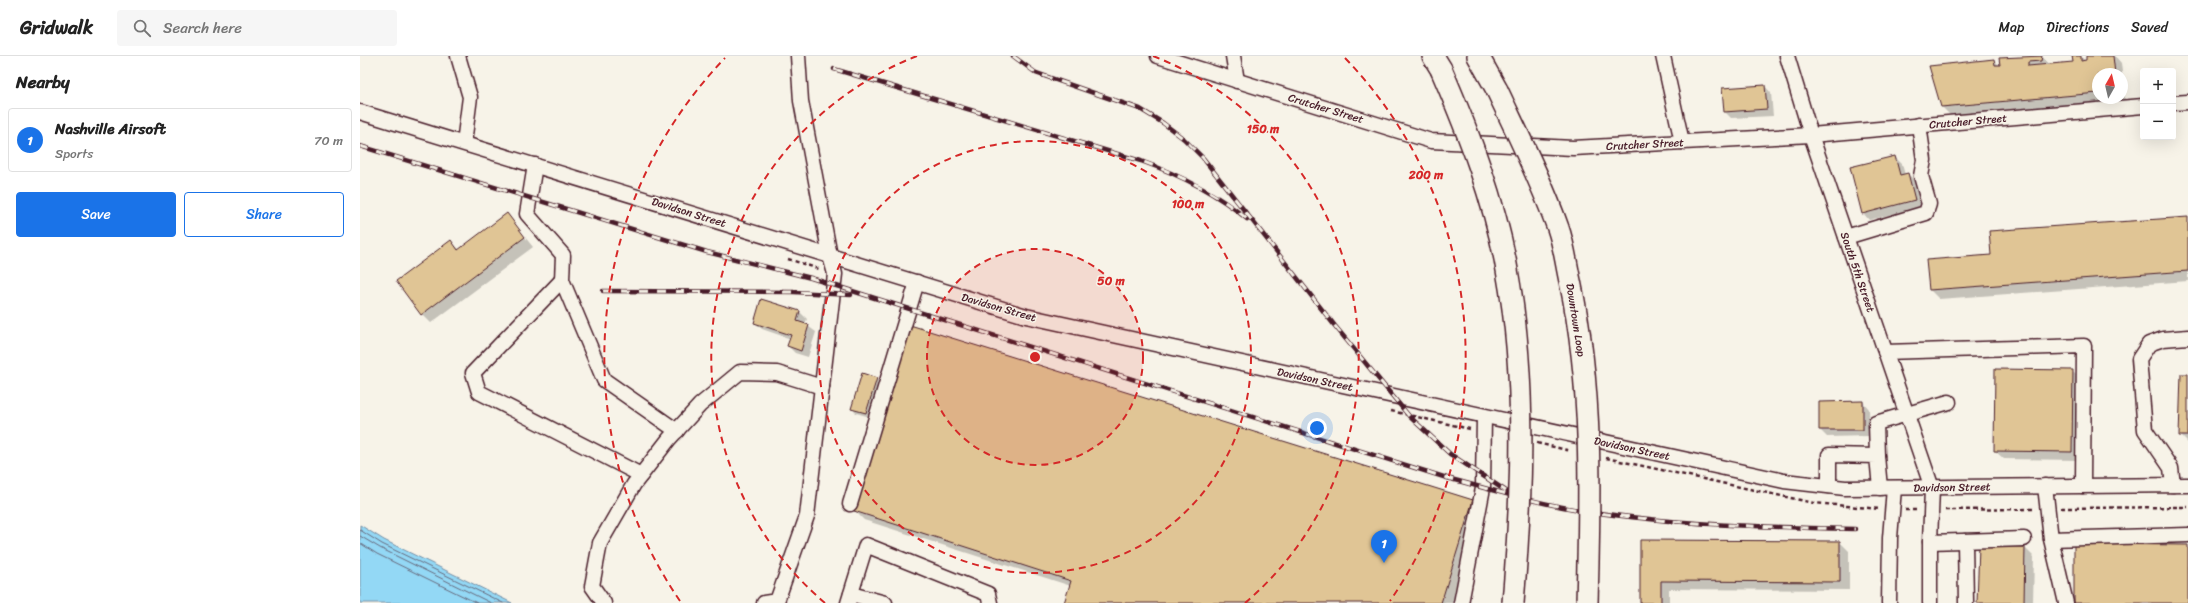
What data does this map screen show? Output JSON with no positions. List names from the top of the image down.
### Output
{
  "streets": {
    "highway": ["Downtown Loop"],
    "street": ["Crutcher Street", "Davidson Street", "South 5th Street"]
  },
  "crossings": [
    ["Crutcher Street", "South 5th Street"],
    ["Davidson Street", "South 5th Street"]
  ],
  "north": "top",
  "page": {
    "header": "Gridwalk",
    "search": "Search here",
    "nav": ["Map", "Directions", "Saved"],
    "heading": "Nearby",
    "map_buttons": ["+", "−"],
    "list": [
      {
        "mark": "1",
        "name": "Nashville Airsoft",
        "note": "Sports",
        "value": "70 m"
      }
    ],
    "buttons": ["Save", "Share"],
    "pins": "1"
  },
  "rings": [
    "150 m",
    "200 m",
    "100 m",
    "50 m"
  ]
}
